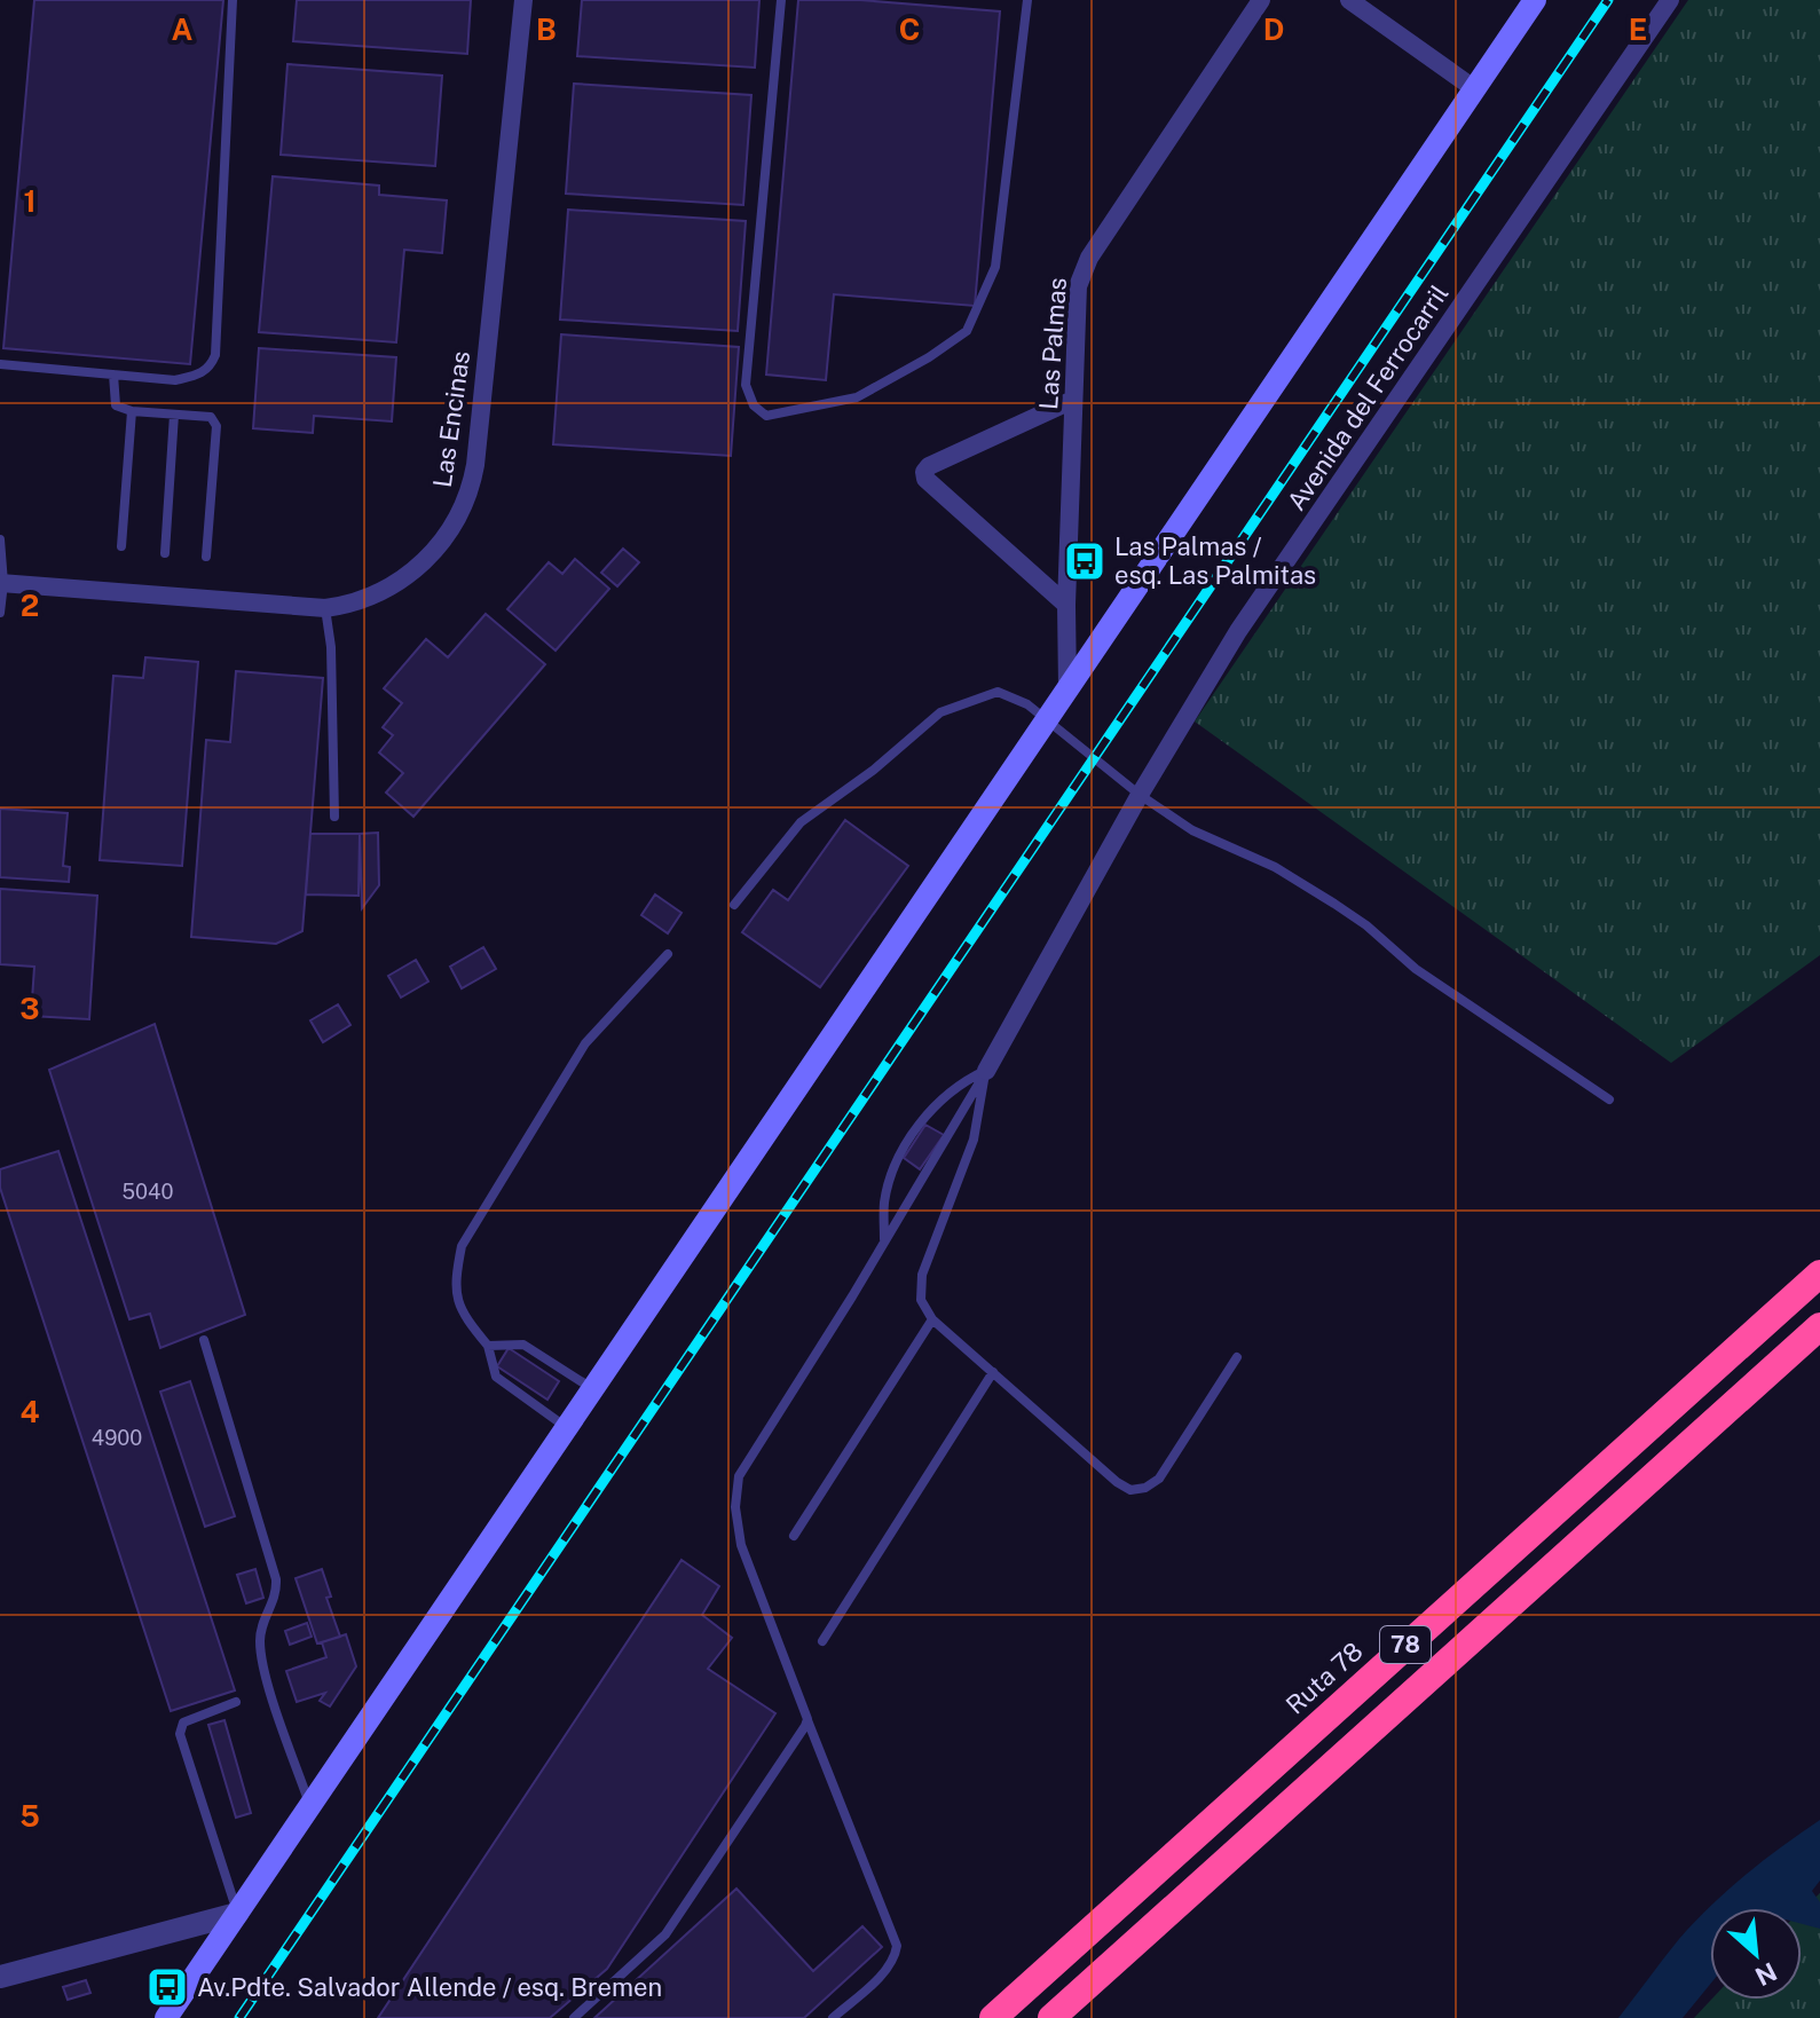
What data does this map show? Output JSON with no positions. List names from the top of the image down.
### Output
{
  "streets": {
    "highway": ["78", "Ruta 78"],
    "street": ["Las Palmas", "Avenida del Ferrocarril", "Las Encinas"]
  },
  "places": {
    "bus stop": ["Las Palmas / esq. Las Palmitas", "Av.Pdte. Salvador Allende / esq. Bremen"]
  },
  "house_numbers": ["5040", "4900"],
  "north": "bottom right",
  "grid": {
    "columns": [
      "A",
      "B",
      "C",
      "D",
      "E"
    ],
    "rows": [
      "1",
      "2",
      "3",
      "4",
      "5"
    ]
  }
}
